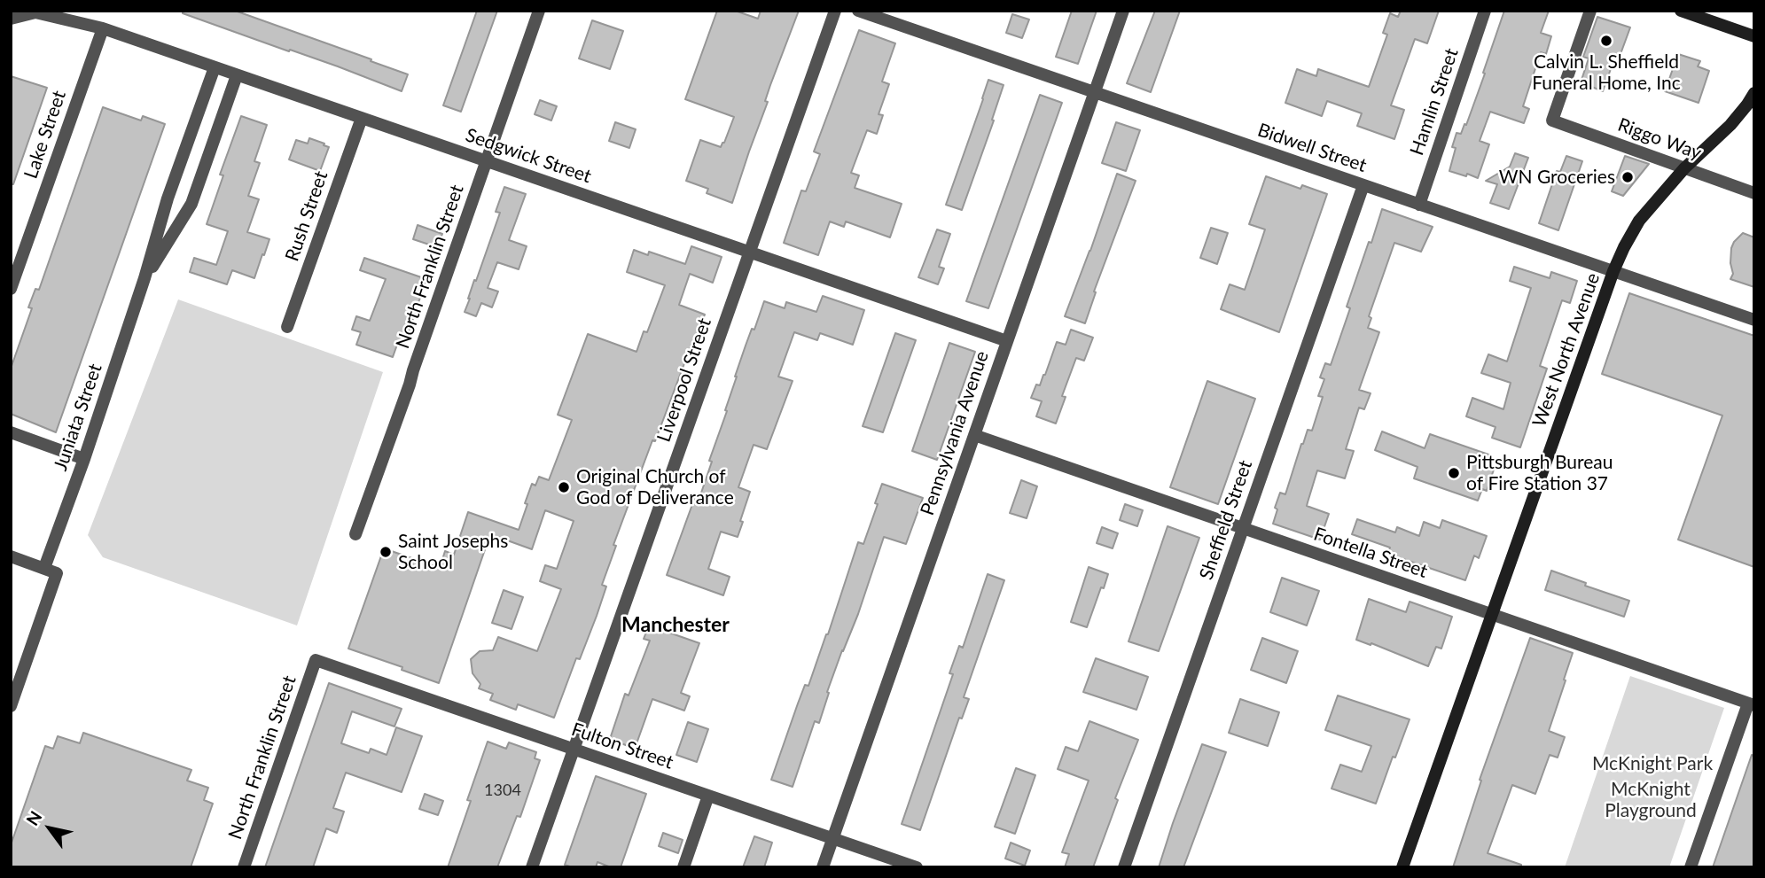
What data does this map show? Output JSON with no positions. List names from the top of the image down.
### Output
{
  "streets": {
    "street": [
      "Hamlin Street",
      "Lake Street",
      "Riggo Way",
      "Bidwell Street",
      "Sedgwick Street",
      "Rush Street",
      "North Franklin Street",
      "West North Avenue",
      "Liverpool Street",
      "Juniata Street",
      "Pennsylvania Avenue",
      "Sheffield Street",
      "Fontella Street",
      "Fulton Street"
    ]
  },
  "crossings": [
    ["Hamlin Street", "Bidwell Street"],
    ["Lake Street", "Sedgwick Street"],
    ["Riggo Way", "West North Avenue"],
    ["Bidwell Street", "West North Avenue"],
    ["Bidwell Street", "Pennsylvania Avenue"],
    ["Bidwell Street", "Sheffield Street"],
    ["Sedgwick Street", "Rush Street"],
    ["Sedgwick Street", "North Franklin Street"],
    ["Sedgwick Street", "Liverpool Street"],
    ["Sedgwick Street", "Juniata Street"],
    ["Sedgwick Street", "Pennsylvania Avenue"],
    ["North Franklin Street", "Fulton Street"],
    ["West North Avenue", "Fontella Street"],
    ["Liverpool Street", "Fulton Street"],
    ["Pennsylvania Avenue", "Fontella Street"],
    ["Pennsylvania Avenue", "Fulton Street"],
    ["Sheffield Street", "Fontella Street"]
  ],
  "districts": ["Manchester"],
  "parks": ["McKnight Park", "McKnight Playground"],
  "places": [
    "Calvin L. Sheffield Funeral Home, Inc",
    "WN Groceries",
    "Pittsburgh Bureau of Fire Station 37",
    "Original Church of God of Deliverance",
    "Saint Josephs School"
  ],
  "house_numbers": ["1304"],
  "north": "top left"
}
